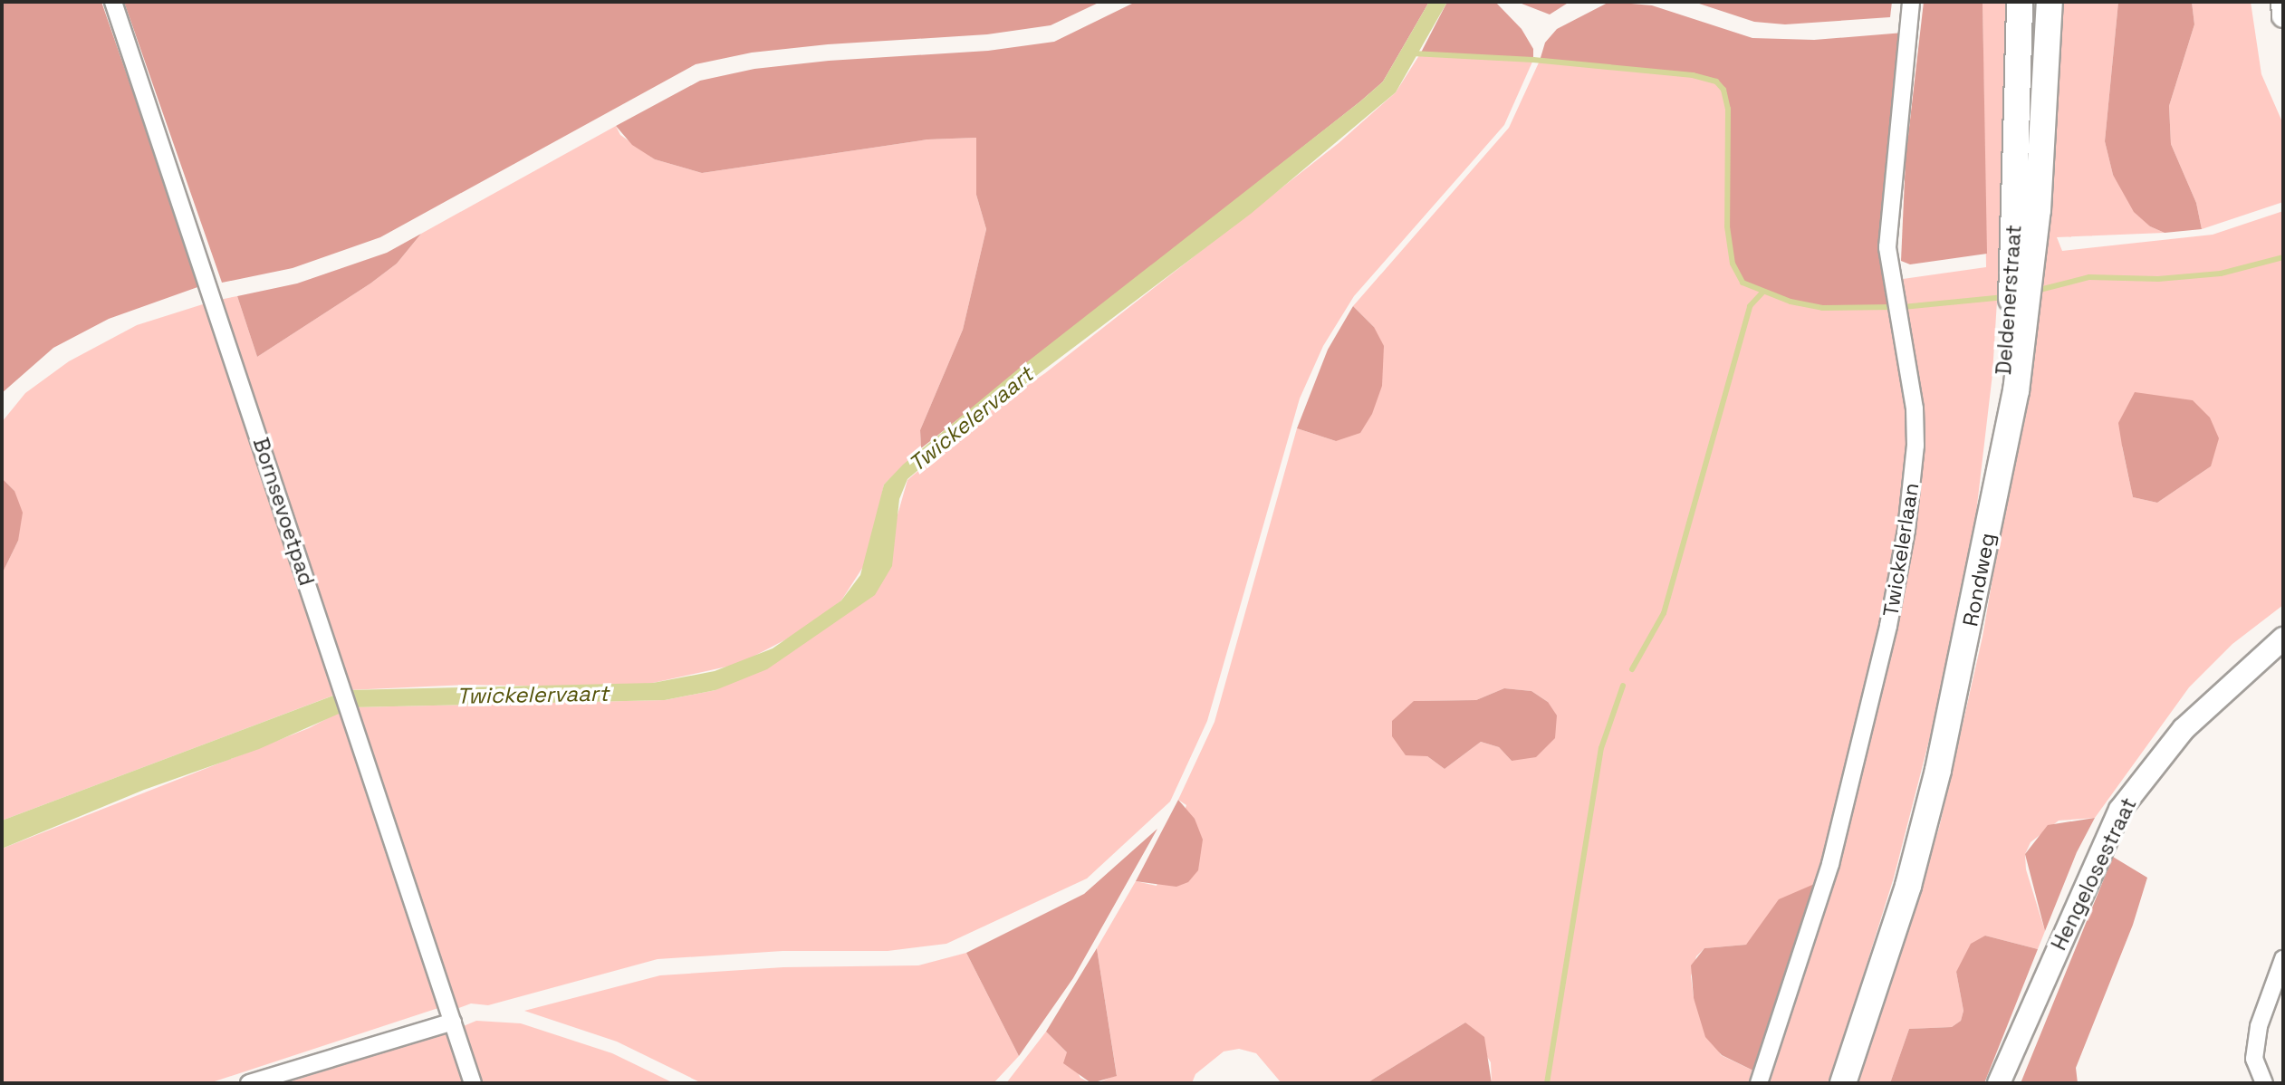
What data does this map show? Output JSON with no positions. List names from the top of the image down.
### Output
{
  "streets": {
    "main road": ["Deldenerstraat", "Rondweg"],
    "street": ["Bornsevoetpad", "Twickelerlaan", "Hengelosestraat"]
  },
  "crossings": [
    ["Deldenerstraat", "Rondweg"]
  ],
  "water": ["Twickelervaart"]
}
